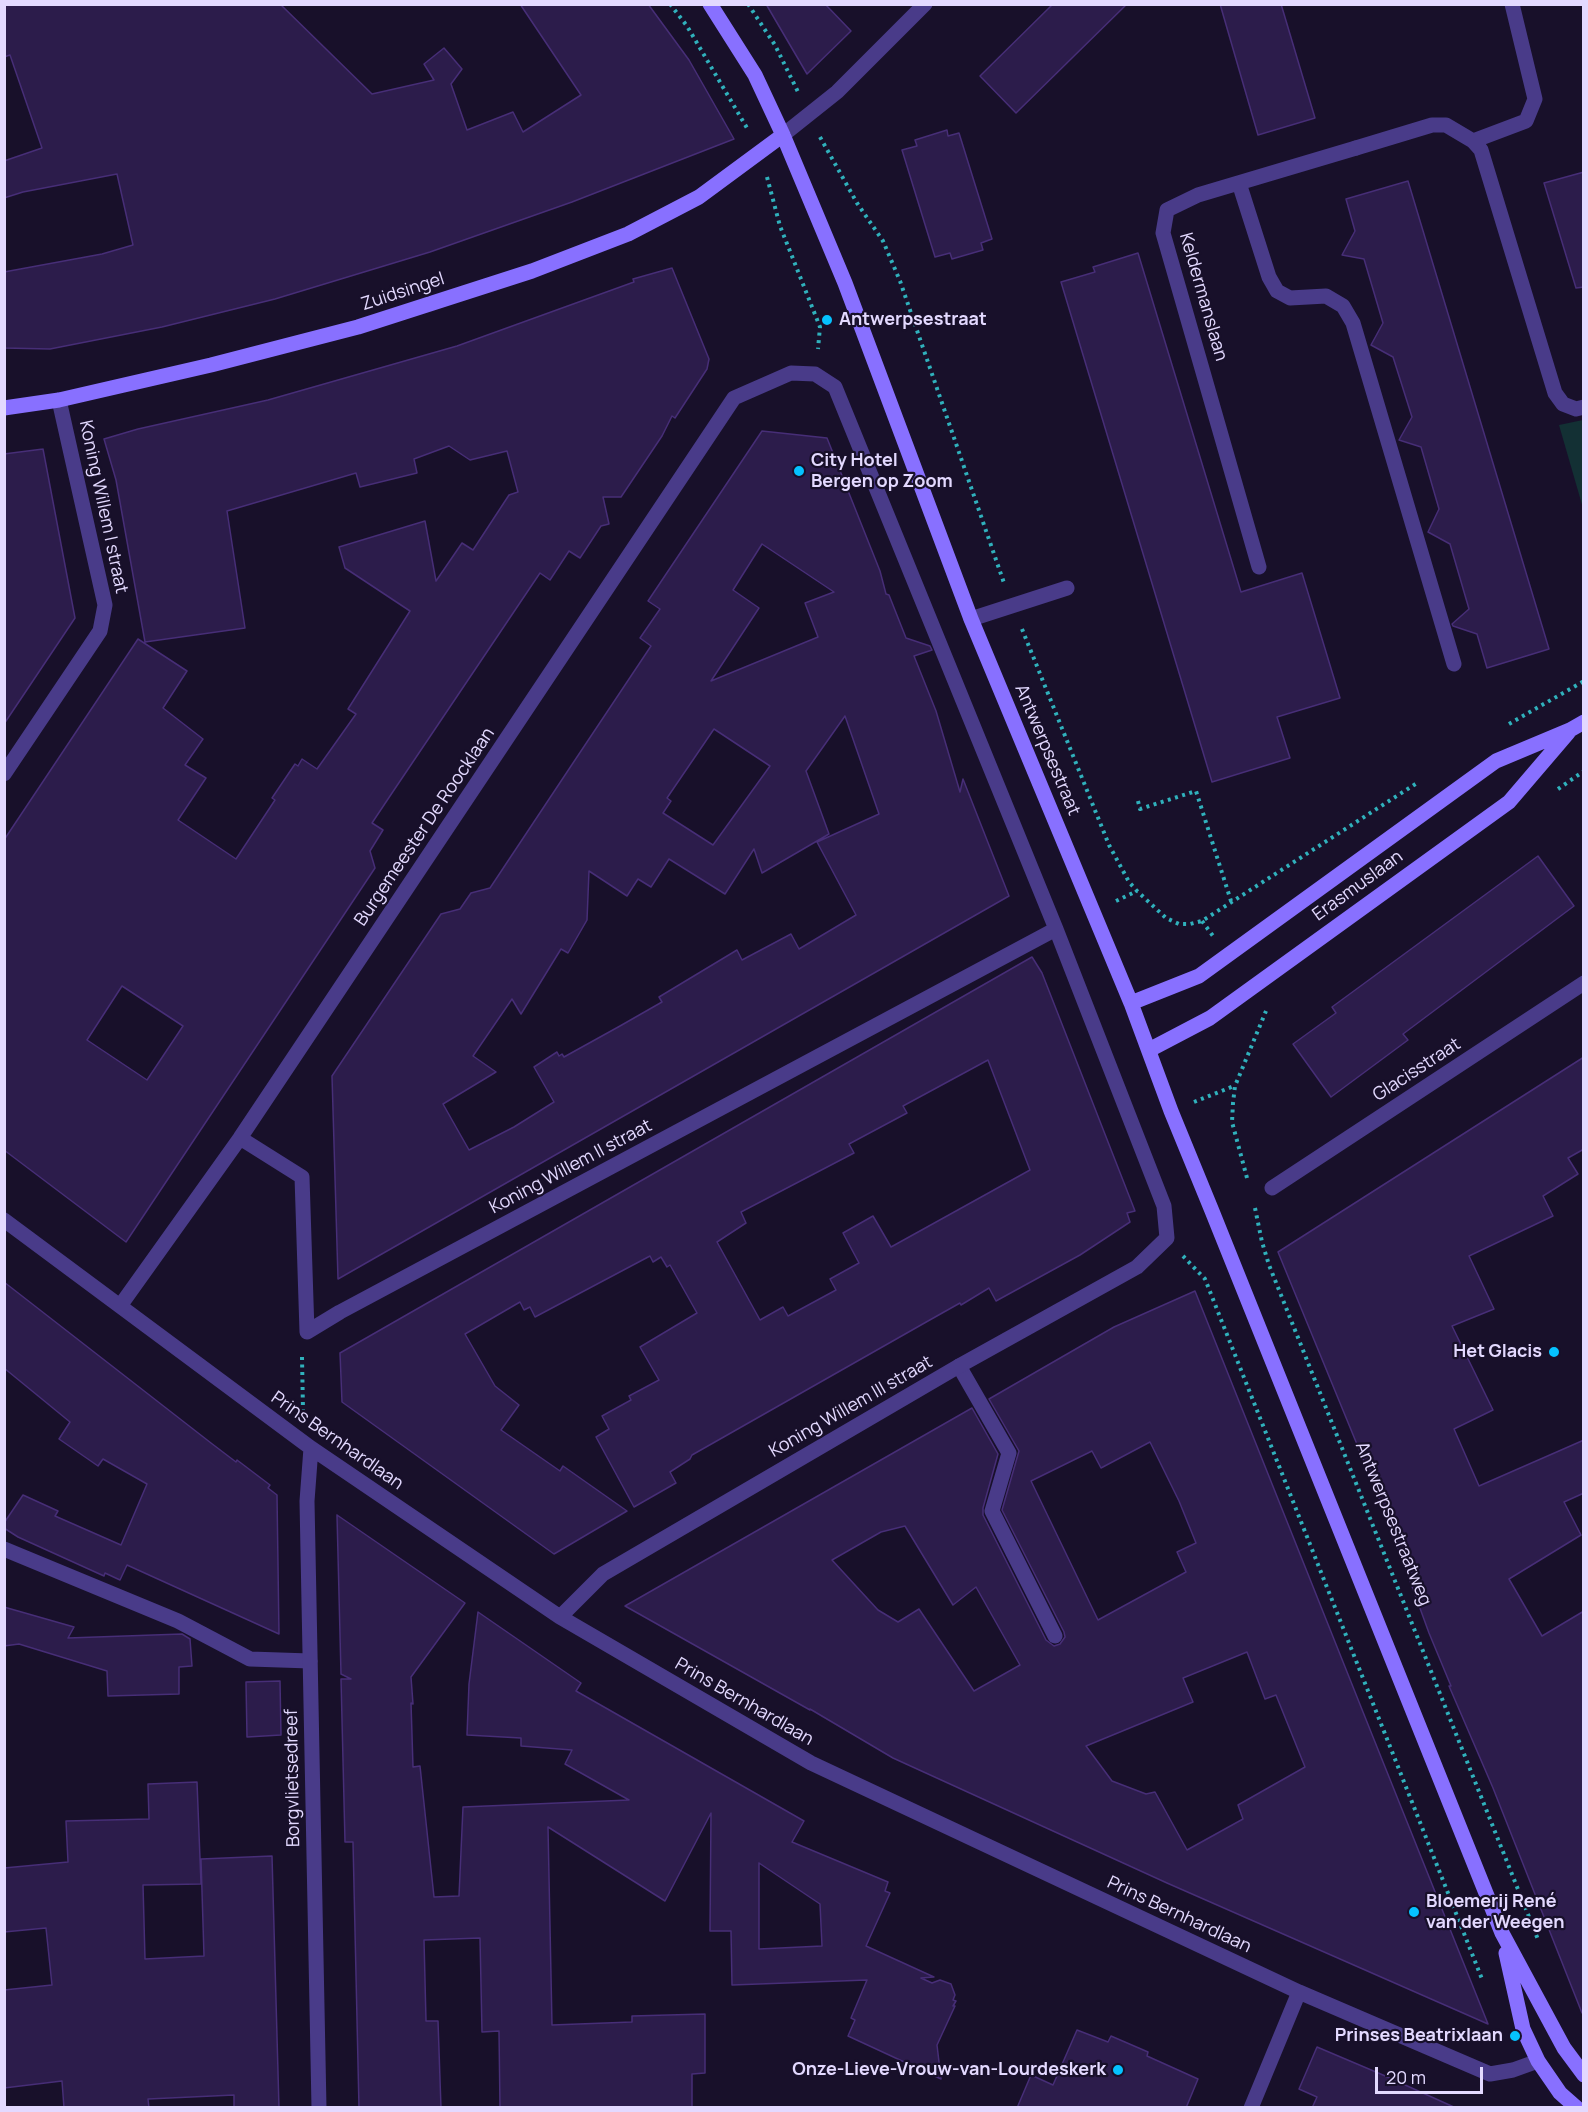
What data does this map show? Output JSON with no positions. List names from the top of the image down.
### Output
{
  "streets": {
    "main road": ["Zuidsingel", "Antwerpsestraat", "Erasmuslaan"],
    "street": [
      "Keldermanslaan",
      "Koning Willem I straat",
      "Burgemeester De Roocklaan",
      "Glacisstraat",
      "Koning Willem II straat",
      "Koning Willem III straat",
      "Prins Bernhardlaan",
      "Borgvlietsedreef"
    ],
    "path": ["Antwerpsestraatweg"]
  },
  "crossings": [
    ["Zuidsingel", "Koning Willem I straat"],
    ["Zuidsingel", "Antwerpsestraat"],
    ["Antwerpsestraat", "Erasmuslaan"],
    ["Burgemeester De Roocklaan", "Koning Willem II straat"],
    ["Burgemeester De Roocklaan", "Prins Bernhardlaan"],
    ["Koning Willem III straat", "Prins Bernhardlaan"],
    ["Prins Bernhardlaan", "Borgvlietsedreef"]
  ],
  "places": [
    "Antwerpsestraat",
    "City Hotel Bergen op Zoom",
    "Het Glacis",
    "Bloemerij René van der Weegen",
    "Prinses Beatrixlaan",
    "Onze-Lieve-Vrouw-van-Lourdeskerk"
  ],
  "scale_bar": "20 m"
}
